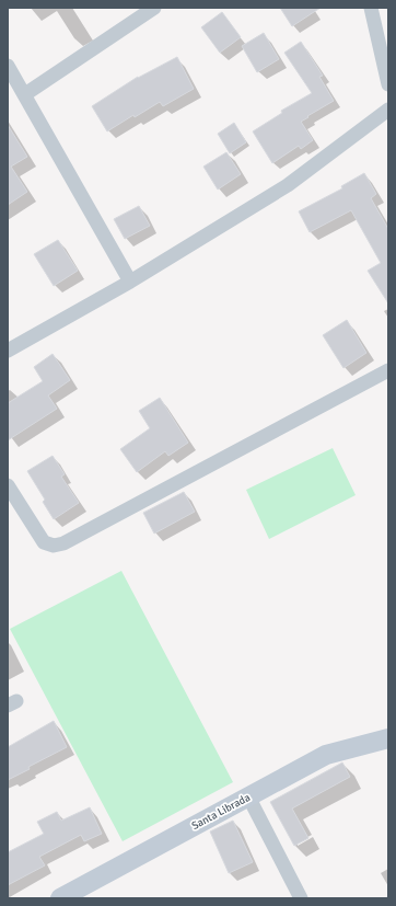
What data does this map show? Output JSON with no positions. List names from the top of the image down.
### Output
{
  "streets": {
    "street": ["Santa Librada"]
  }
}
